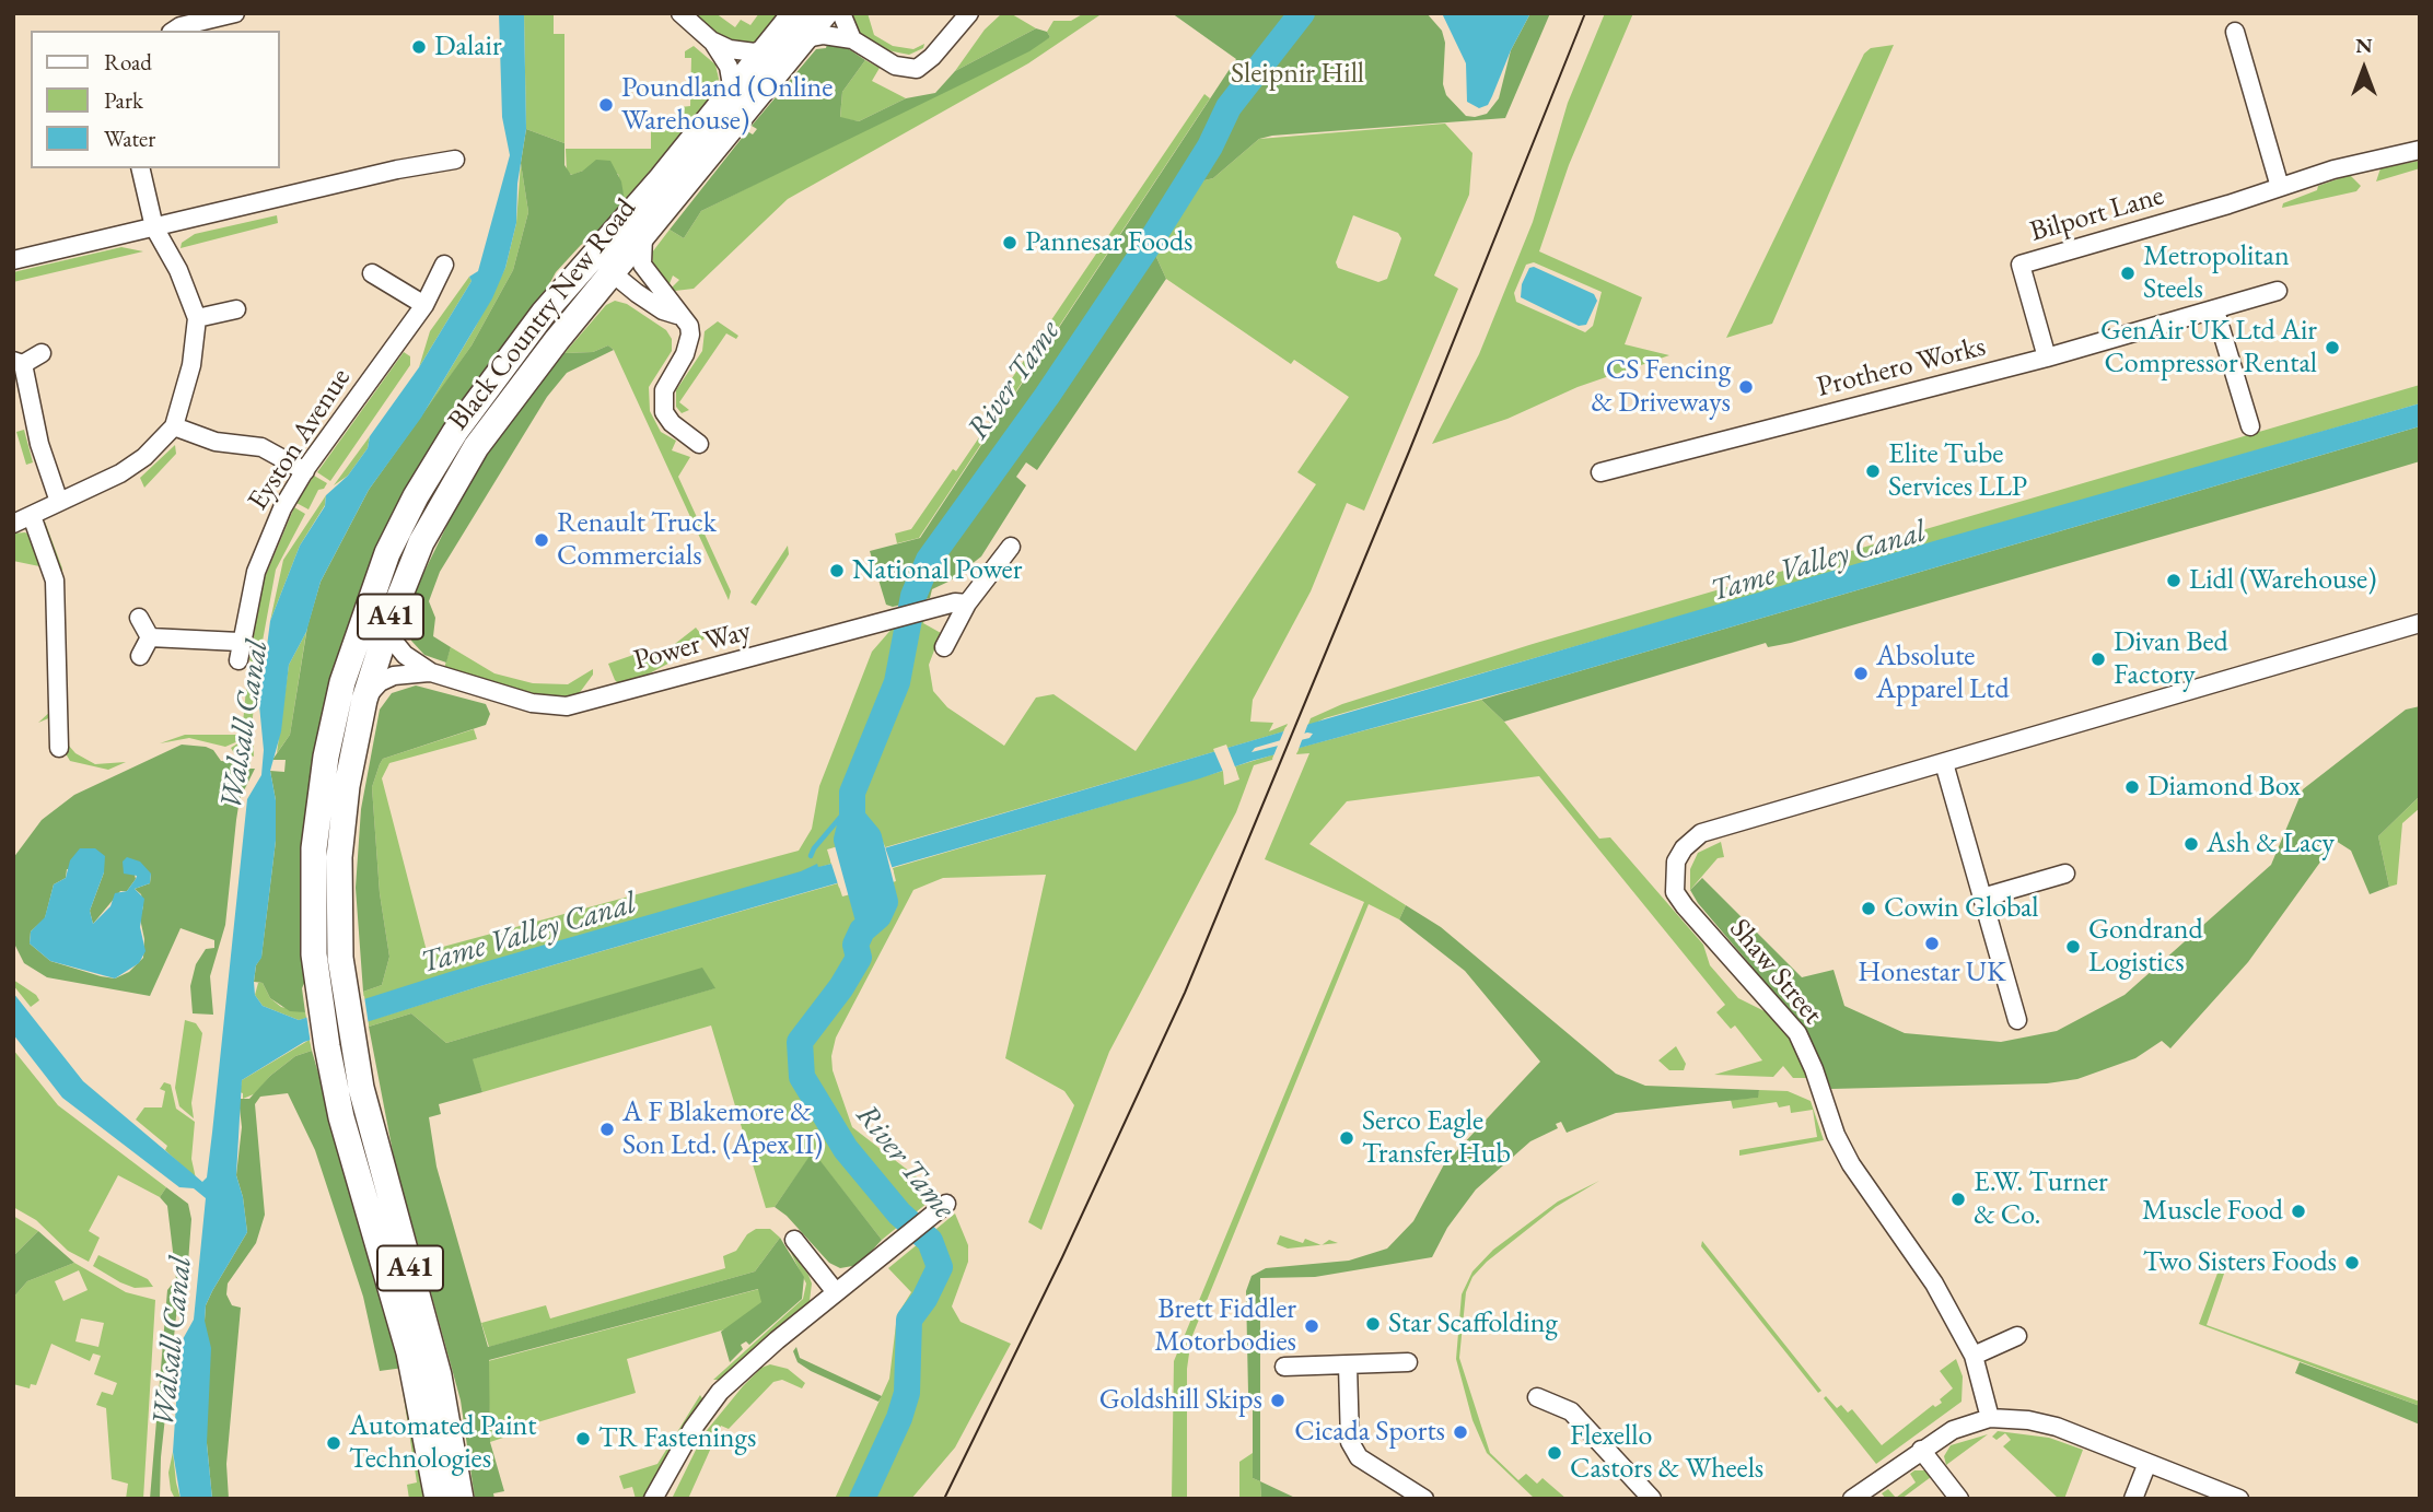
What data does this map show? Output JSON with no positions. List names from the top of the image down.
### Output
{
  "streets": {
    "highway": ["Black Country New Road", "A41"],
    "street": [
      "Bilport Lane",
      "Prothero Works",
      "Eyston Avenue",
      "Power Way",
      "Shaw Street"
    ]
  },
  "crossings": [
    ["Bilport Lane", "Prothero Works"],
    ["Black Country New Road", "Power Way"]
  ],
  "water": ["River Tame", "Tame Valley Canal", "Walsall Canal"],
  "parks": ["Sleipnir Hill"],
  "places": [
    "Dalair",
    "Poundland (Online Warehouse)",
    "Pannesar Foods",
    "Metropolitan Steels",
    "GenAir UK Ltd Air Compressor Rental",
    "CS Fencing & Driveways",
    "Elite Tube Services LLP",
    "Renault Truck Commercials",
    "National Power",
    "Lidl (Warehouse)",
    "Divan Bed Factory",
    "Absolute Apparel Ltd",
    "Diamond Box",
    "Ash & Lacy",
    "Cowin Global",
    "Honestar UK",
    "Gondrand Logistics",
    "A F Blakemore & Son Ltd. (Apex II)",
    "Serco Eagle Transfer Hub",
    "E.W. Turner & Co.",
    "Muscle Food",
    "Two Sisters Foods",
    "Star Scaffolding",
    "Brett Fiddler Motorbodies",
    "Goldshill Skips",
    "Cicada Sports",
    "TR Fastenings",
    "Automated Paint Technologies",
    "Flexello Castors & Wheels"
  ],
  "legend": ["Road", "Park", "Water"],
  "north": "top"
}
